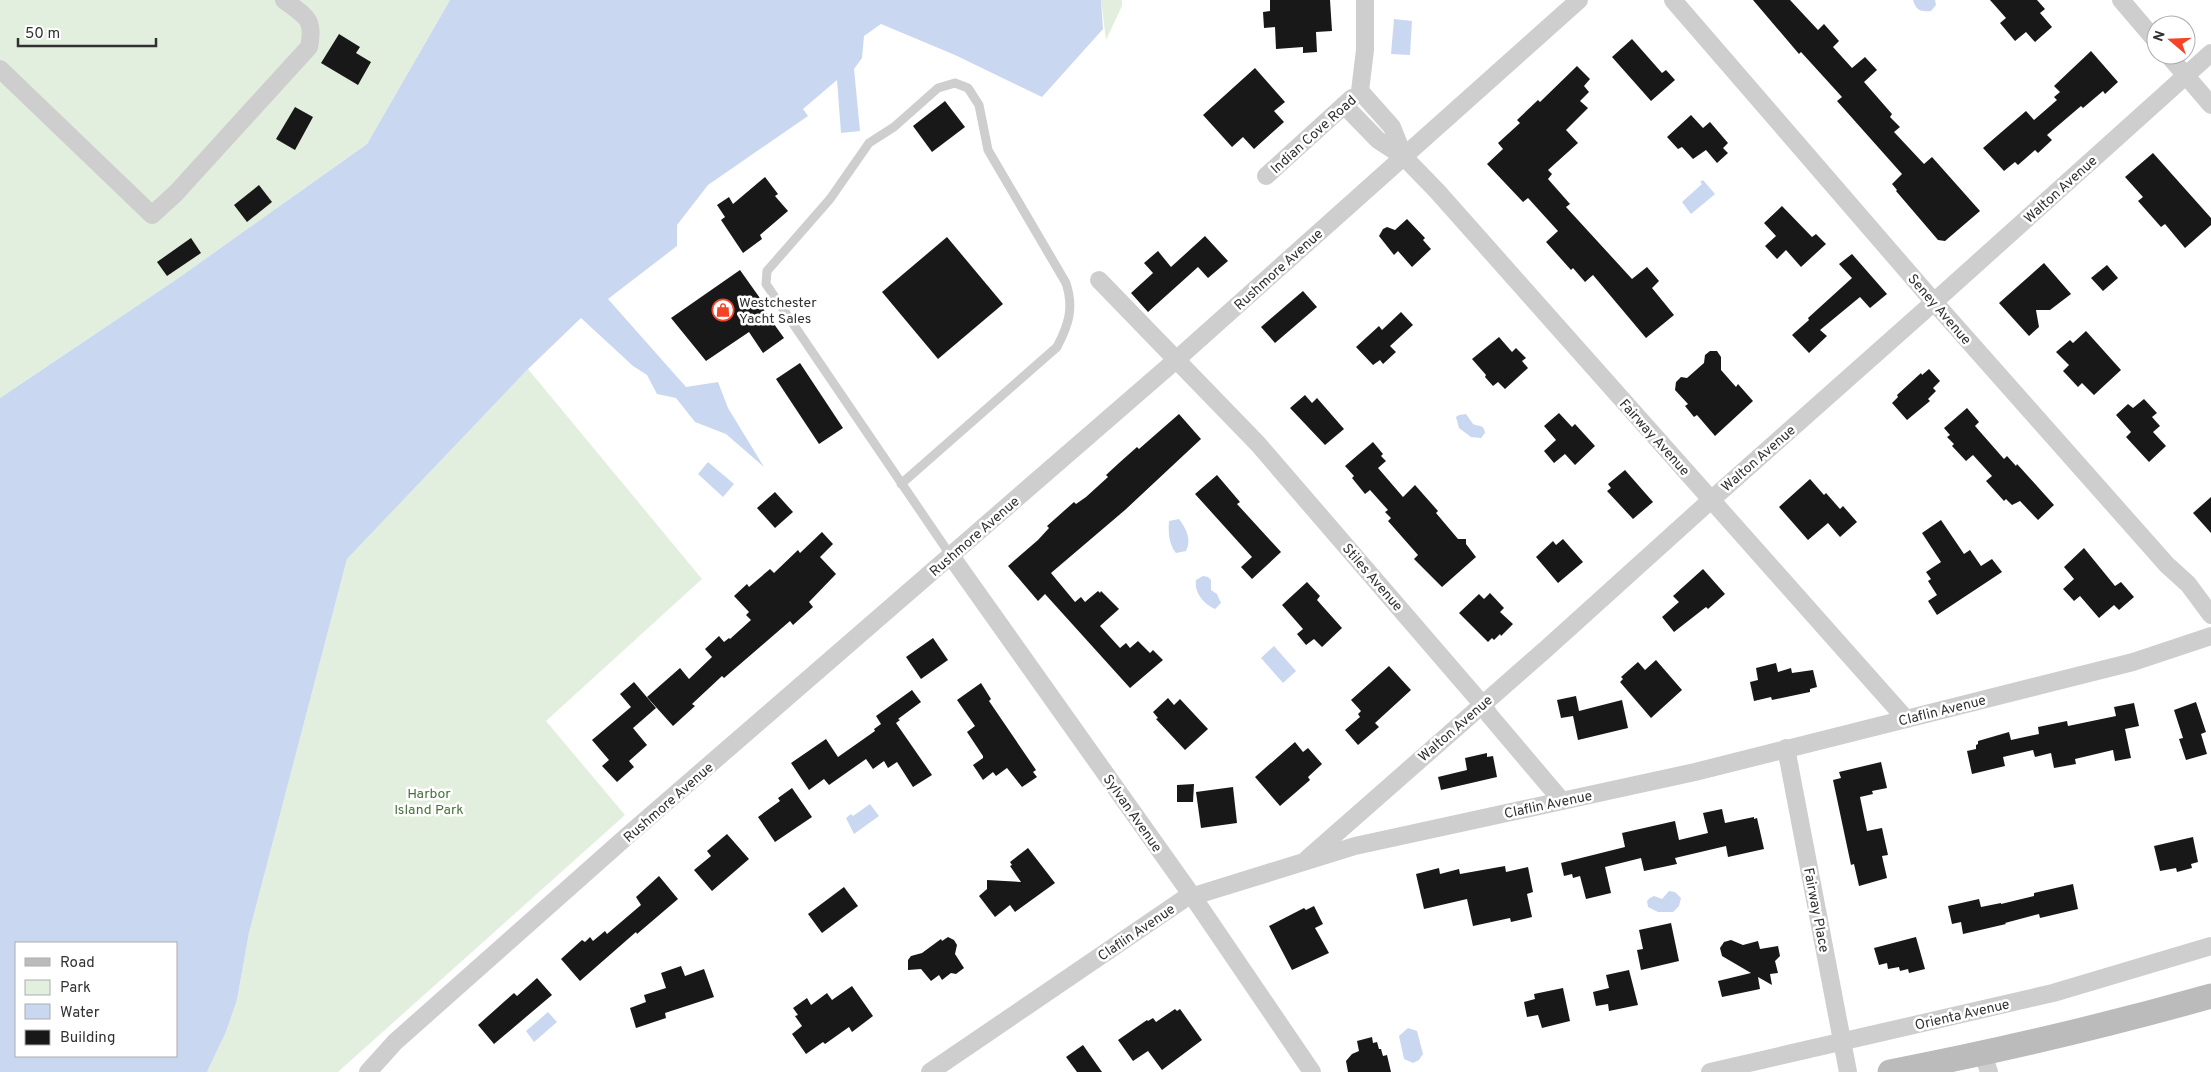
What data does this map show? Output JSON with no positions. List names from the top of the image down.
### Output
{
  "streets": {
    "street": [
      "Indian Cove Road",
      "Walton Avenue",
      "Rushmore Avenue",
      "Seney Avenue",
      "Fairway Avenue",
      "Stiles Avenue",
      "Claflin Avenue",
      "Sylvan Avenue",
      "Fairway Place",
      "Orienta Avenue"
    ]
  },
  "crossings": [
    ["Indian Cove Road", "Rushmore Avenue"],
    ["Indian Cove Road", "Fairway Avenue"],
    ["Walton Avenue", "Seney Avenue"],
    ["Walton Avenue", "Fairway Avenue"],
    ["Walton Avenue", "Stiles Avenue"],
    ["Walton Avenue", "Claflin Avenue"],
    ["Rushmore Avenue", "Fairway Avenue"],
    ["Rushmore Avenue", "Stiles Avenue"],
    ["Rushmore Avenue", "Sylvan Avenue"],
    ["Fairway Avenue", "Claflin Avenue"],
    ["Stiles Avenue", "Claflin Avenue"],
    ["Claflin Avenue", "Sylvan Avenue"],
    ["Claflin Avenue", "Fairway Place"],
    ["Fairway Place", "Orienta Avenue"]
  ],
  "parks": ["Harbor Island Park"],
  "places": {
    "shop": ["Westchester Yacht Sales"]
  },
  "legend": [
    "Road",
    "Park",
    "Water",
    "Building"
  ],
  "scale_bar": "50 m",
  "north": "left"
}
